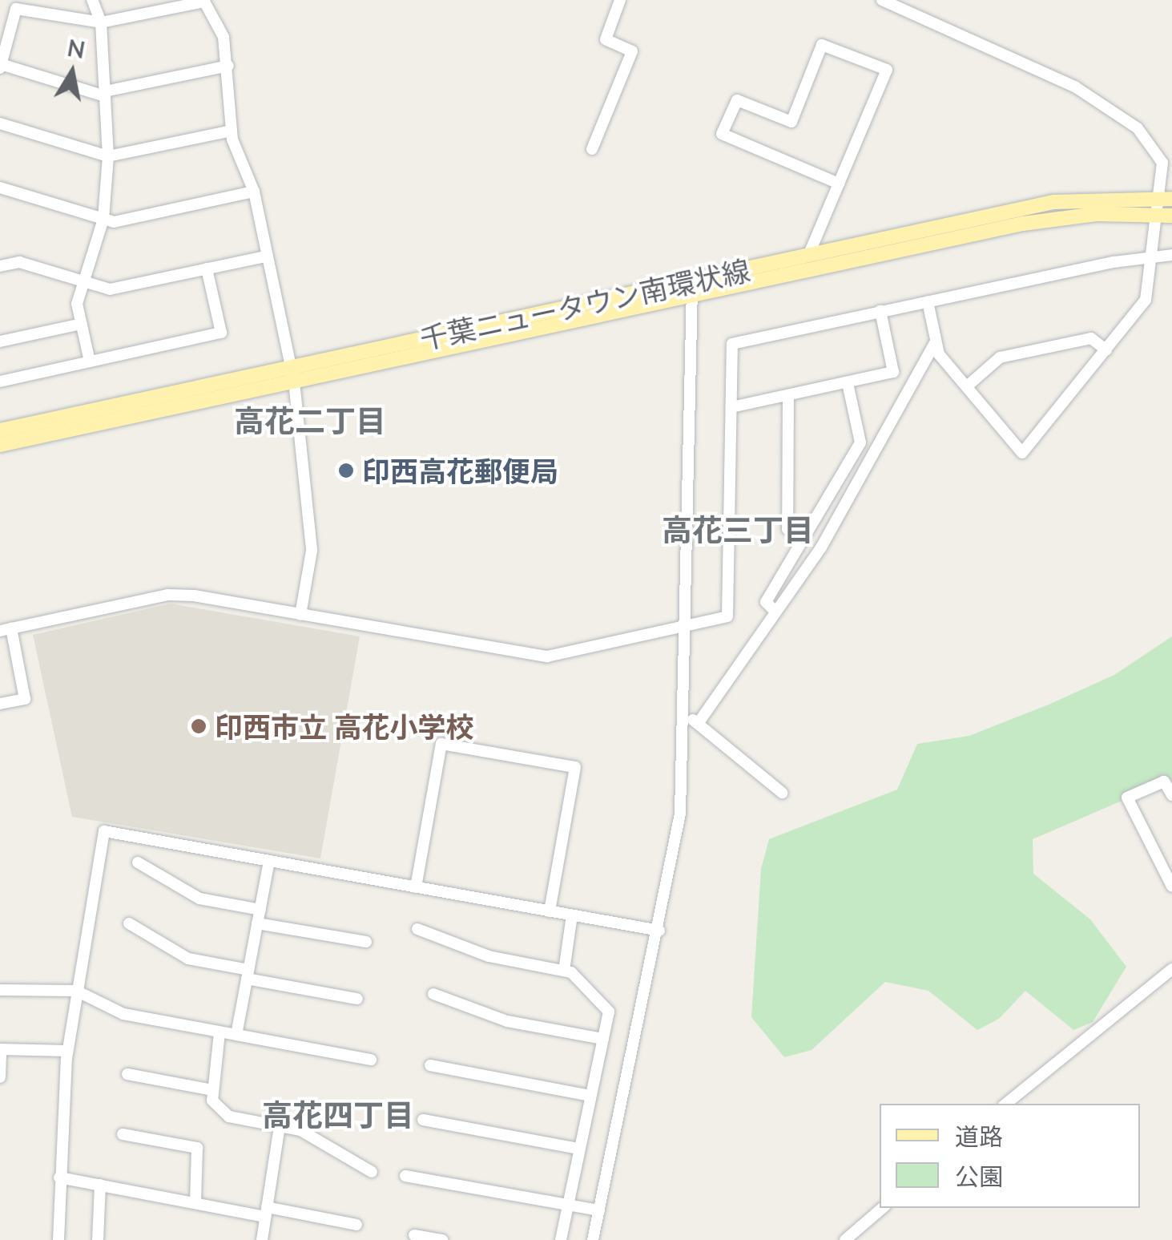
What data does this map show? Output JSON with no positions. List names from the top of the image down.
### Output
{
  "streets": {
    "main road": ["千葉ニュータウン南環状線"]
  },
  "districts": ["高花二丁目", "高花三丁目", "高花四丁目"],
  "places": ["印西高花郵便局", "印西市立 高花小学校"],
  "legend": ["道路", "公園"],
  "north": "top"
}
